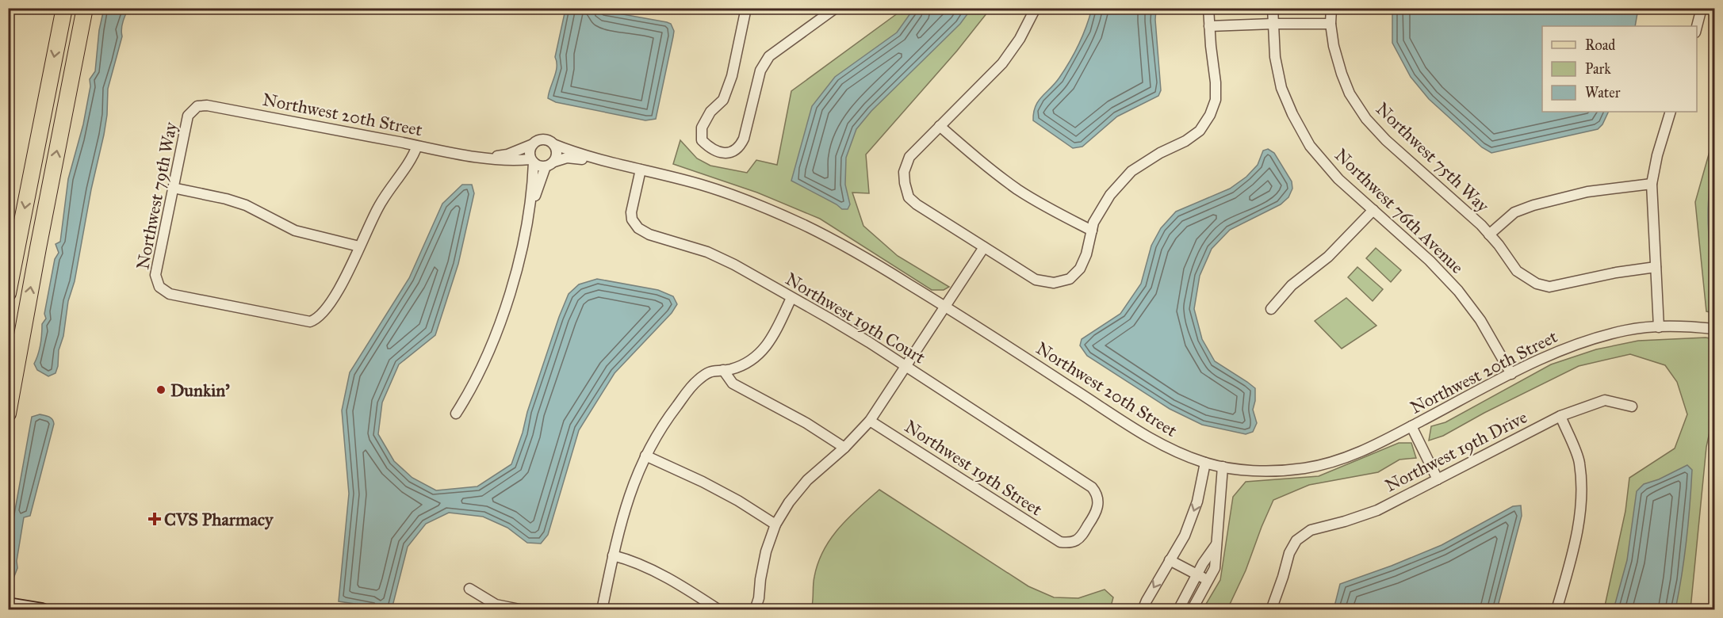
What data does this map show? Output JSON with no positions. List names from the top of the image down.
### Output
{
  "streets": {
    "street": [
      "Northwest 20th Street",
      "Northwest 75th Way",
      "Northwest 79th Way",
      "Northwest 76th Avenue",
      "Northwest 19th Court",
      "Northwest 19th Drive",
      "Northwest 19th Street"
    ]
  },
  "crossings": [
    ["Northwest 20th Street", "Northwest 79th Way"],
    ["Northwest 20th Street", "Northwest 76th Avenue"],
    ["Northwest 20th Street", "Northwest 19th Court"],
    ["Northwest 19th Court", "Northwest 19th Street"]
  ],
  "places": {
    "other": ["Dunkin'"],
    "health": ["CVS Pharmacy"]
  },
  "legend": ["Road", "Park", "Water"]
}
